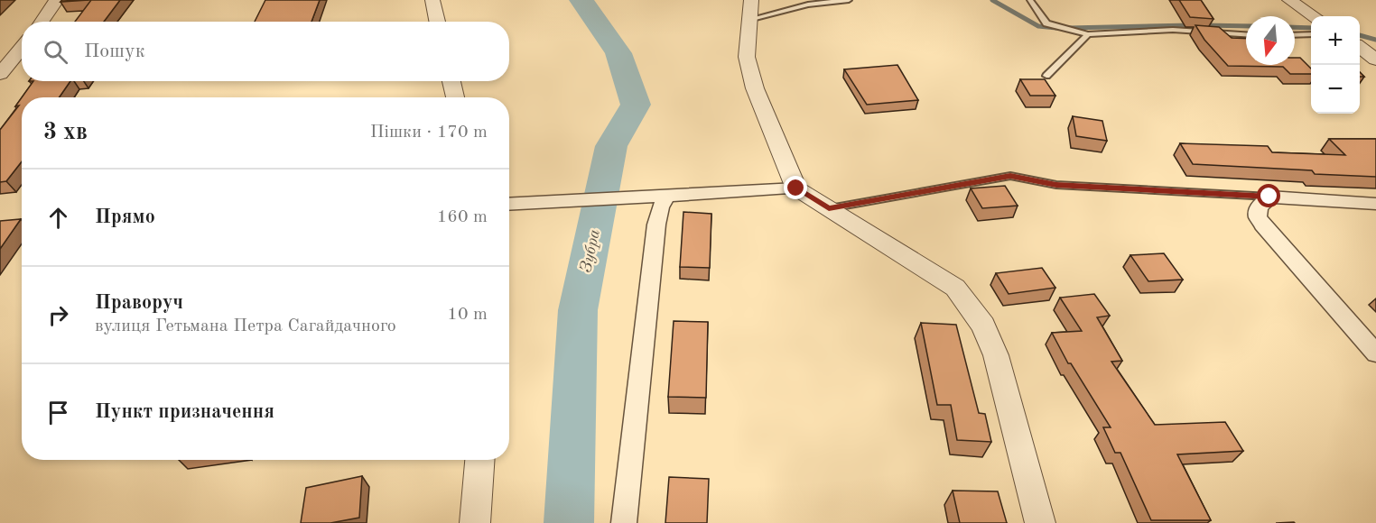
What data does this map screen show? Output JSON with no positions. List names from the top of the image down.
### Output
{
  "water": ["Зубра"],
  "north": "bottom",
  "page": {
    "map_buttons": ["+", "−"],
    "search": "Пошук",
    "heading": ["3 хв", "Пішки · 170 m"],
    "list": [
      ["Прямо", "160 m"],
      ["Праворуч", "вулиця Гетьмана Петра Сагайдачного", "10 m"],
      "Пункт призначення"
    ]
  }
}
